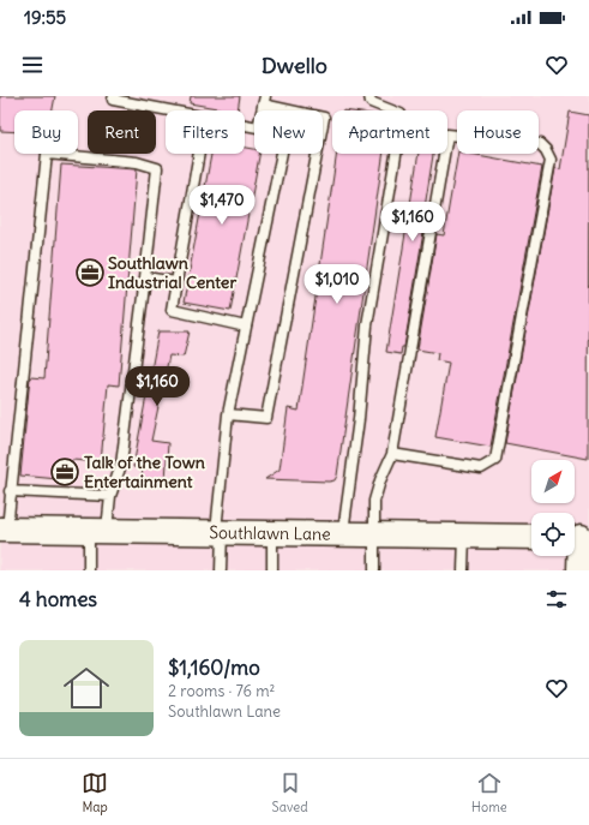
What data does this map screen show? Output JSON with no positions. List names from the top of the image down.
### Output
{
  "streets": {
    "street": ["Southlawn Lane"]
  },
  "places": {
    "office": ["Southlawn Industrial Center", "Talk of the Town Entertainment"]
  },
  "north": "top right",
  "page": {
    "status": "19:55",
    "header": "Dwello",
    "chip": [
      "Buy",
      "Rent",
      "Filters",
      "New",
      "Apartment",
      "House"
    ],
    "price": [
      "$1,470",
      "$1,160",
      "$1,010",
      "$1,160"
    ],
    "heading": "4 homes",
    "list": [
      {
        "name": "$1,160/mo",
        "note": "2 rooms · 76 m² · Southlawn Lane"
      }
    ],
    "tabs": ["Map", "Saved", "Home"]
  }
}
